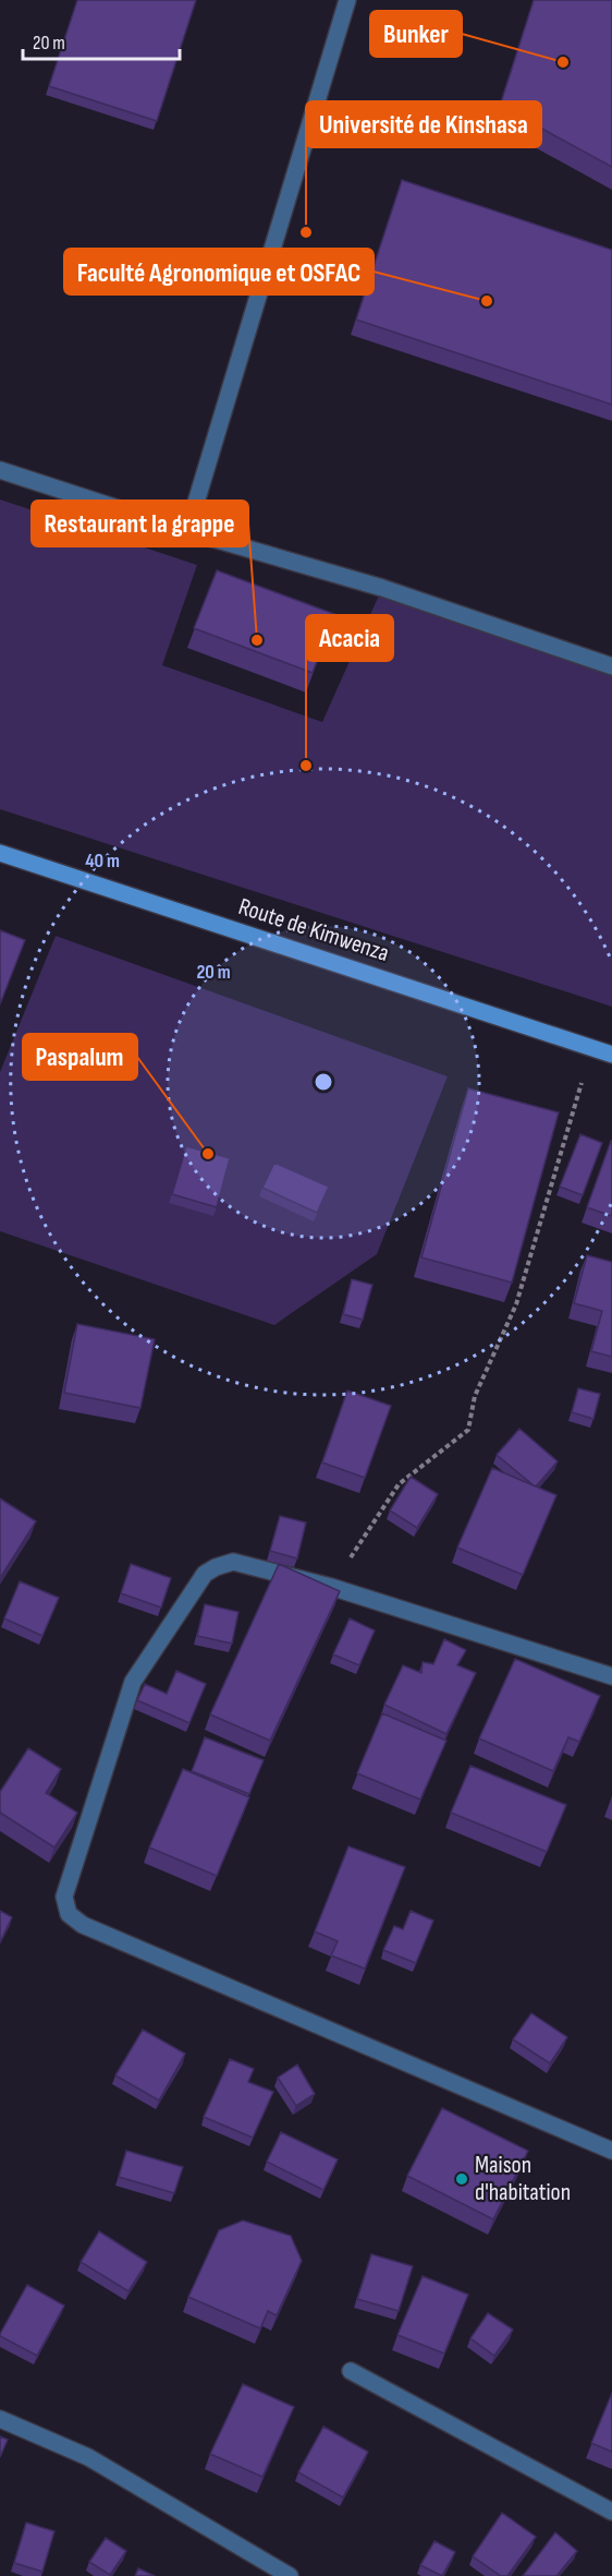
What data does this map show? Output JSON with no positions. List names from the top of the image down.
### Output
{
  "streets": {
    "street": ["Route de Kimwenza"]
  },
  "places": [
    "Bunker",
    "Université de Kinshasa",
    "Faculté Agronomique et OSFAC",
    "Restaurant la grappe",
    "Acacia",
    "Paspalum",
    "Maison d'habitation"
  ],
  "scale_bar": "20 m",
  "rings": ["40 m", "20 m"]
}
